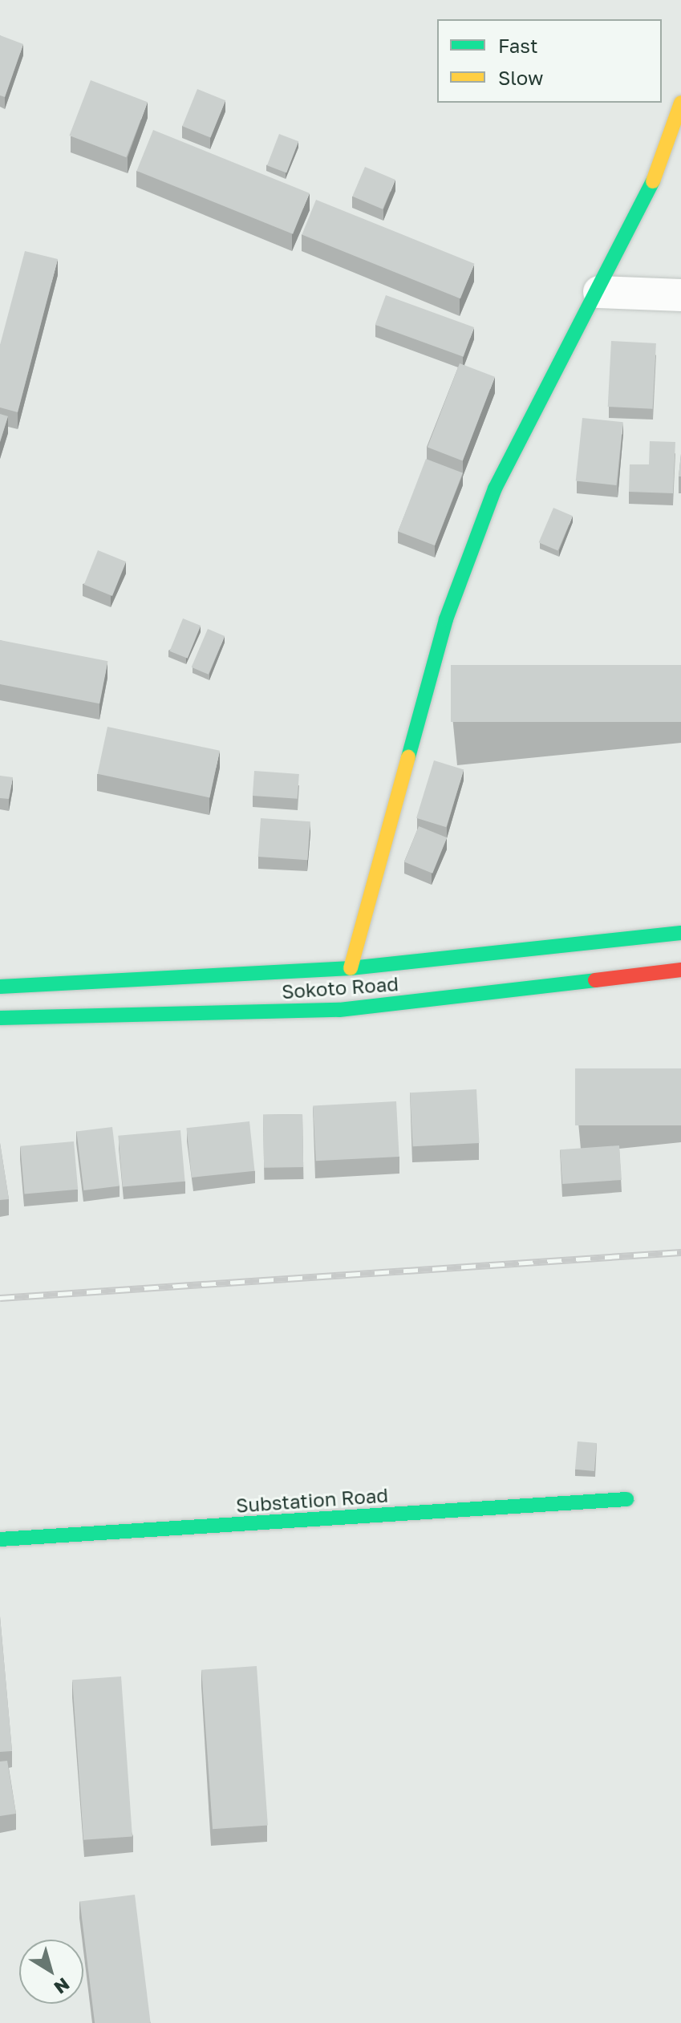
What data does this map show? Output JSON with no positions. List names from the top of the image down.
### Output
{
  "streets": {
    "street": ["Sokoto Road", "Substation Road"]
  },
  "legend": ["Fast", "Slow"],
  "north": "bottom right"
}
